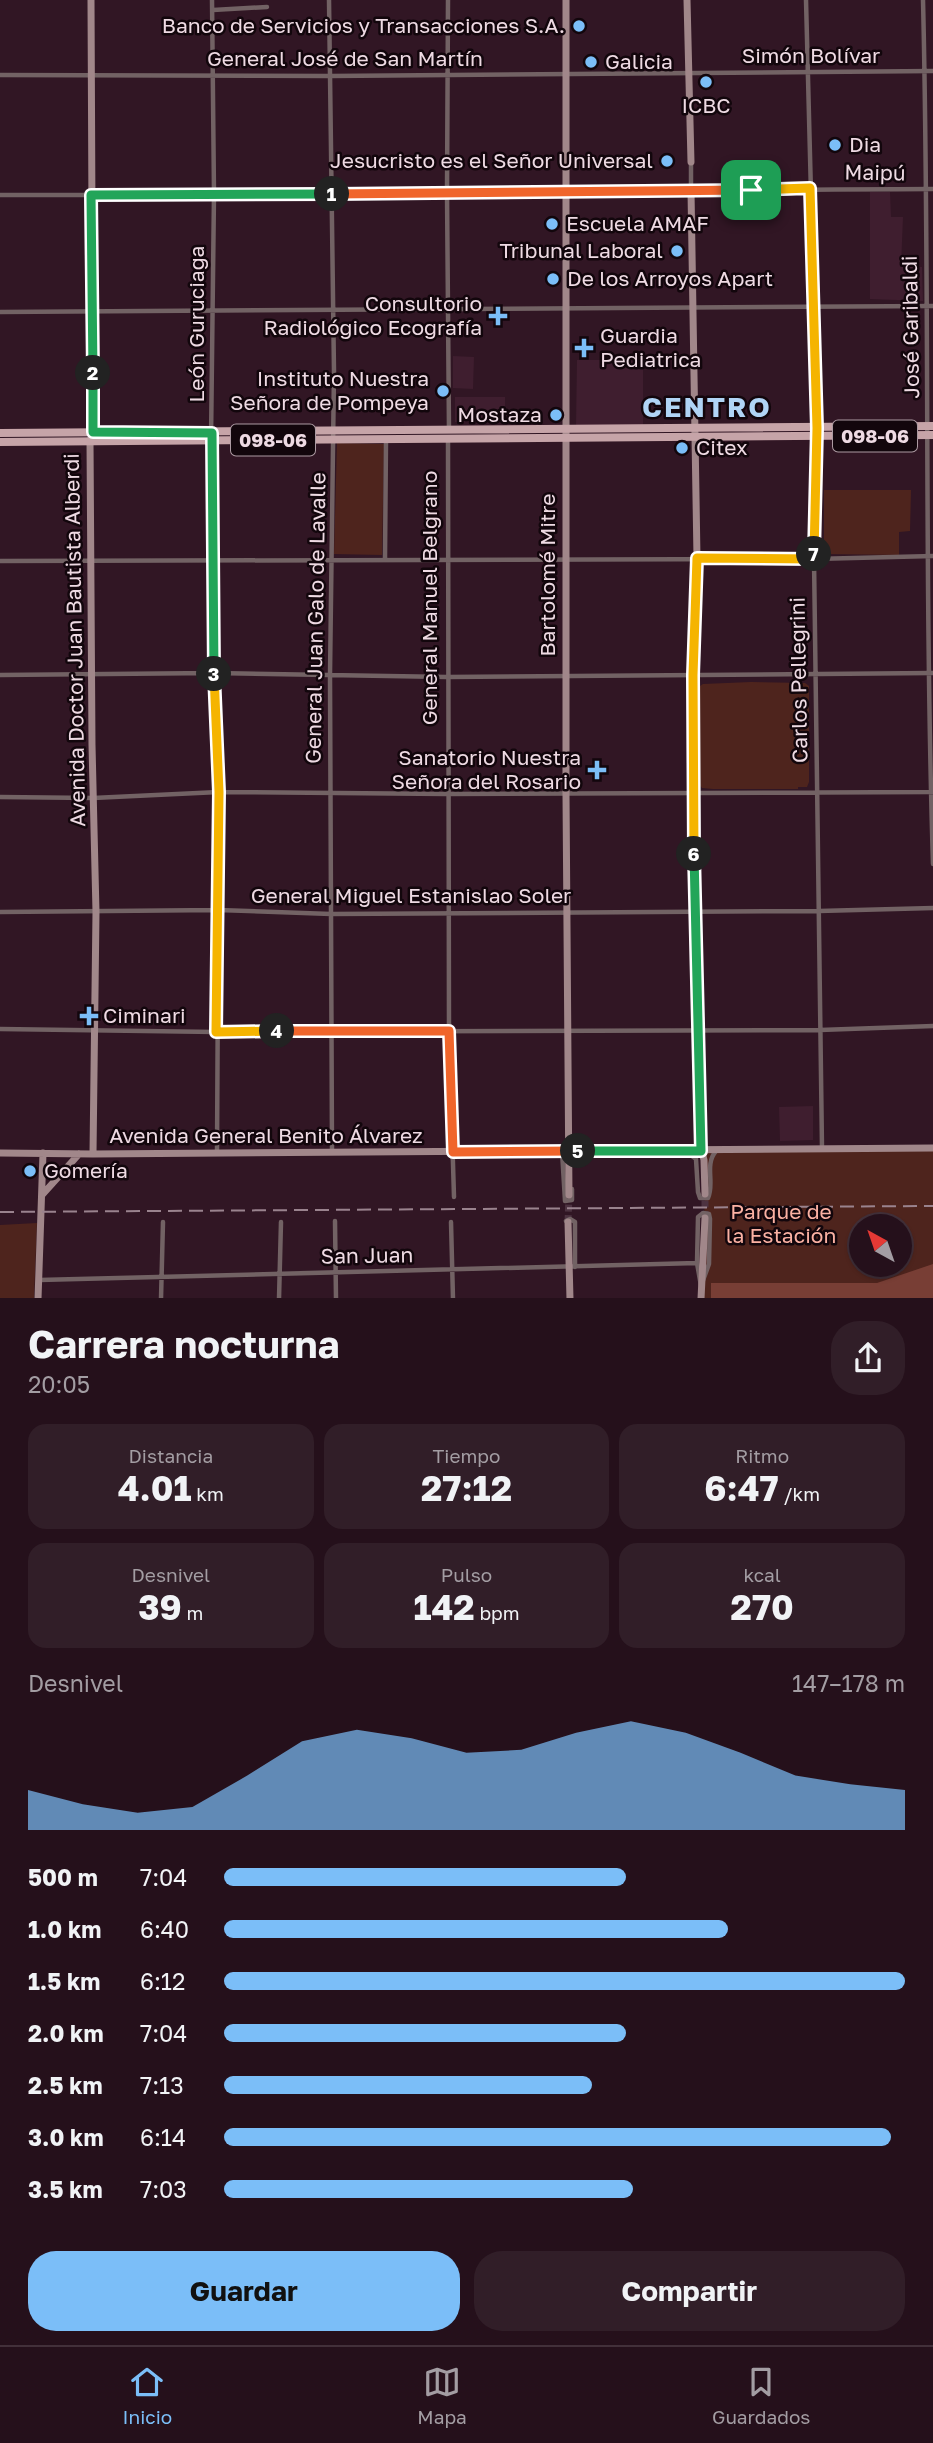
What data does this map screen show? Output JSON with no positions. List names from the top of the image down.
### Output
{
  "streets": {
    "main road": [
      "098-06",
      "Bartolomé Mitre",
      "General Manuel Belgrano",
      "Avenida Doctor Juan Bautista Alberdi",
      "Avenida General Benito Álvarez"
    ],
    "street": [
      "Simón Bolívar",
      "General José de San Martín",
      "Maipú",
      "León Guruciaga",
      "José Garibaldi",
      "General Juan Galo de Lavalle",
      "Carlos Pellegrini",
      "General Miguel Estanislao Soler",
      "San Juan"
    ]
  },
  "crossings": [
    ["Simón Bolívar", "General José de San Martín"],
    ["Simón Bolívar", "José Garibaldi"],
    ["Simón Bolívar", "Carlos Pellegrini"],
    ["General José de San Martín", "León Guruciaga"],
    ["General José de San Martín", "Bartolomé Mitre"],
    ["General José de San Martín", "General Manuel Belgrano"],
    ["General José de San Martín", "General Juan Galo de Lavalle"],
    ["General José de San Martín", "Avenida Doctor Juan Bautista Alberdi"],
    ["Maipú", "León Guruciaga"],
    ["Maipú", "José Garibaldi"],
    ["Maipú", "Bartolomé Mitre"],
    ["Maipú", "General Manuel Belgrano"],
    ["Maipú", "General Juan Galo de Lavalle"],
    ["Maipú", "Avenida Doctor Juan Bautista Alberdi"],
    ["Maipú", "Carlos Pellegrini"],
    ["León Guruciaga", "098-06"],
    ["León Guruciaga", "General Miguel Estanislao Soler"],
    ["León Guruciaga", "Avenida General Benito Álvarez"],
    ["José Garibaldi", "098-06"],
    ["098-06", "Bartolomé Mitre"],
    ["098-06", "General Manuel Belgrano"],
    ["098-06", "General Juan Galo de Lavalle"],
    ["098-06", "Avenida Doctor Juan Bautista Alberdi"],
    ["098-06", "Carlos Pellegrini"],
    ["Bartolomé Mitre", "General Miguel Estanislao Soler"],
    ["Bartolomé Mitre", "Avenida General Benito Álvarez"],
    ["General Manuel Belgrano", "General Miguel Estanislao Soler"],
    ["General Manuel Belgrano", "Avenida General Benito Álvarez"],
    ["General Juan Galo de Lavalle", "General Miguel Estanislao Soler"],
    ["General Juan Galo de Lavalle", "Avenida General Benito Álvarez"],
    ["Avenida Doctor Juan Bautista Alberdi", "General Miguel Estanislao Soler"],
    ["Avenida Doctor Juan Bautista Alberdi", "Avenida General Benito Álvarez"],
    ["Carlos Pellegrini", "General Miguel Estanislao Soler"],
    ["Carlos Pellegrini", "Avenida General Benito Álvarez"]
  ],
  "districts": ["CENTRO"],
  "parks": ["Parque de la Estación"],
  "places": {
    "other": [
      "Banco de Servicios y Transacciones S.A.",
      "Galicia",
      "ICBC",
      "Dia",
      "Jesucristo es el Señor Universal",
      "Escuela AMAF",
      "Tribunal Laboral",
      "De los Arroyos Apart",
      "Instituto Nuestra Señora de Pompeya",
      "Mostaza",
      "Citex",
      "Gomería"
    ],
    "health": [
      "Consultorio Radiológico Ecografía",
      "Guardia Pediatrica",
      "Sanatorio Nuestra Señora del Rosario",
      "Ciminari"
    ]
  },
  "north": "top left",
  "page": {
    "pins": [
      "1",
      "2",
      "7",
      "3",
      "6",
      "4",
      "5"
    ],
    "heading": ["Carrera nocturna", "20:05"],
    "stats": [
      ["Distancia", "4.01 km"],
      ["Tiempo", "27:12"],
      ["Ritmo", "6:47 /km"],
      ["Desnivel", "39 m"],
      ["Pulso", "142 bpm"],
      ["kcal", "270"]
    ],
    "chart": ["Desnivel", "147–178 m"],
    "list": [
      {
        "name": "500 m",
        "note": "7:04"
      },
      {
        "name": "1.0 km",
        "note": "6:40"
      },
      {
        "name": "1.5 km",
        "note": "6:12"
      },
      {
        "name": "2.0 km",
        "note": "7:04"
      },
      {
        "name": "2.5 km",
        "note": "7:13"
      },
      {
        "name": "3.0 km",
        "note": "6:14"
      },
      {
        "name": "3.5 km",
        "note": "7:03"
      }
    ],
    "buttons": ["Guardar", "Compartir"],
    "tabs": ["Inicio", "Mapa", "Guardados"]
  }
}
